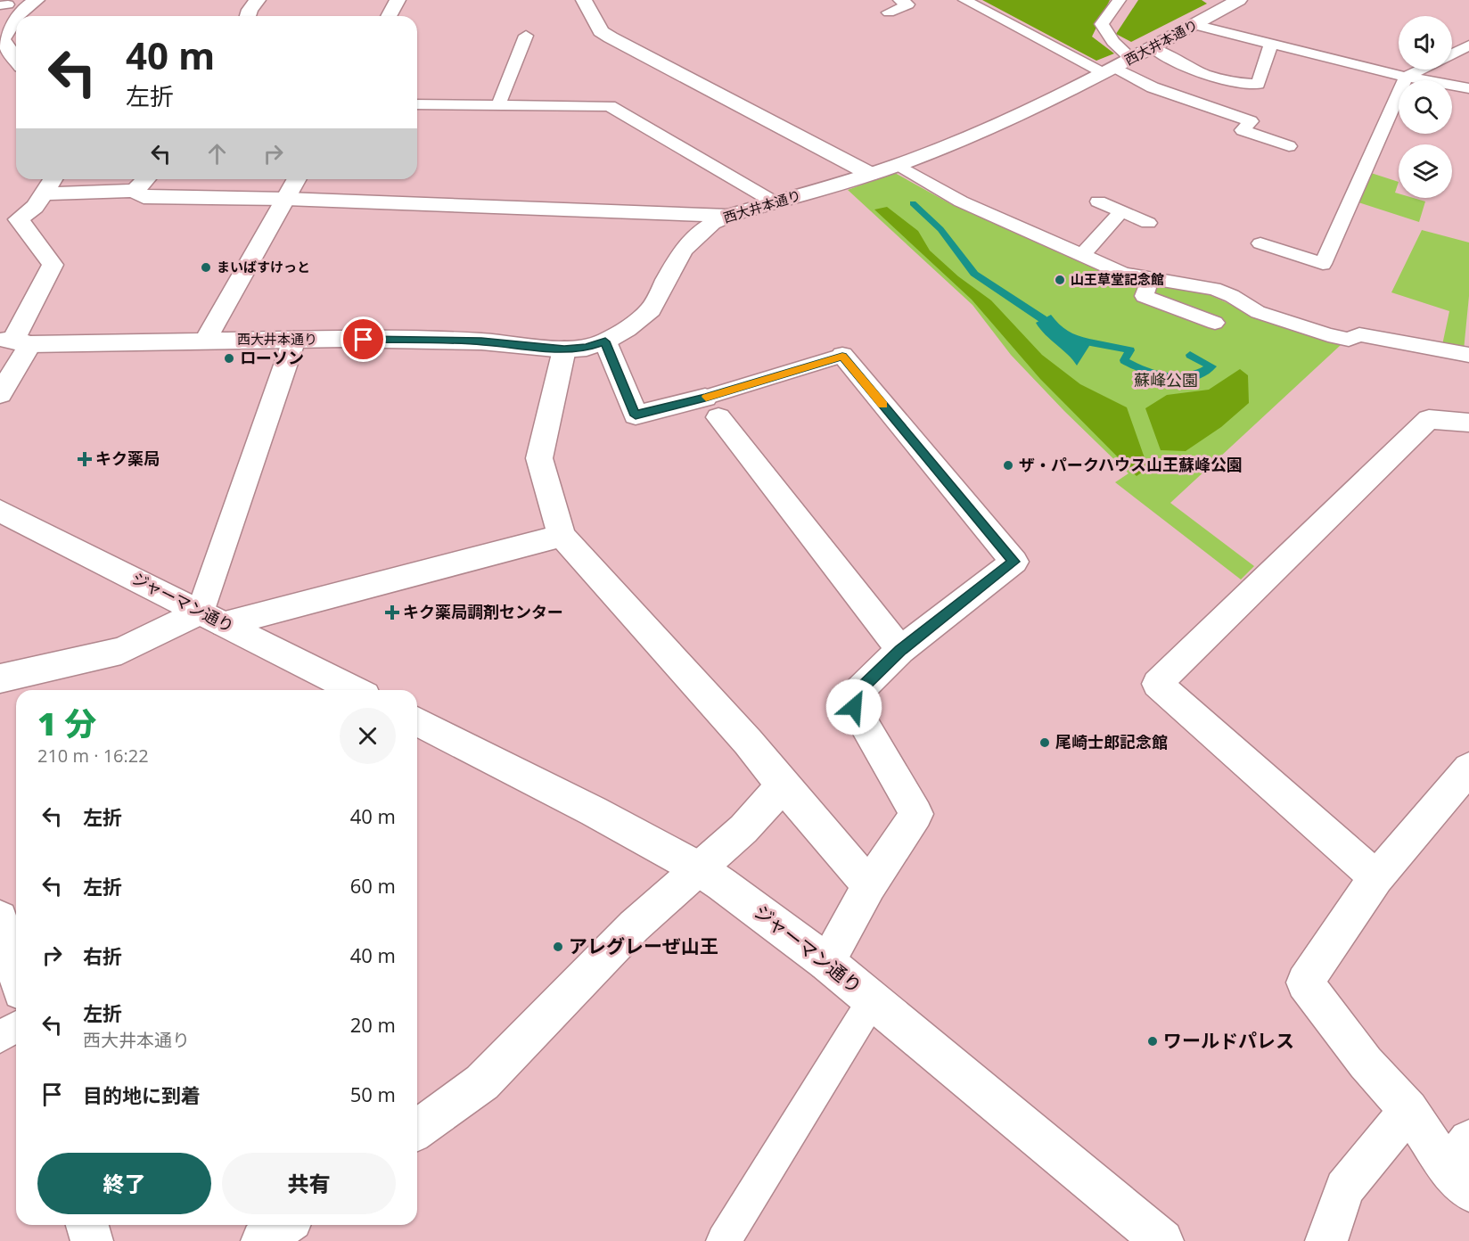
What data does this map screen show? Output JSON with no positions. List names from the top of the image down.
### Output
{
  "streets": {
    "street": ["西大井本通り", "ジャーマン通り"]
  },
  "parks": ["蘇峰公園"],
  "places": {
    "other": [
      "まいばすけっと",
      "山王草堂記念館",
      "ローソン",
      "ザ・パークハウス山王蘇峰公園",
      "尾崎士郎記念館",
      "アレグレーぜ山王",
      "ワールドパレス"
    ],
    "health": ["キク薬局", "キク薬局調剤センター"]
  },
  "page": {
    "turn": ["40 m", "左折"],
    "heading": ["1 分", "210 m · 16:22"],
    "list": [
      {
        "name": "左折",
        "value": "40 m"
      },
      {
        "name": "左折",
        "value": "60 m"
      },
      {
        "name": "右折",
        "value": "40 m"
      },
      {
        "name": "左折",
        "note": "西大井本通り",
        "value": "20 m"
      },
      {
        "name": "目的地に到着",
        "value": "50 m"
      }
    ],
    "buttons": ["終了", "共有"]
  }
}
